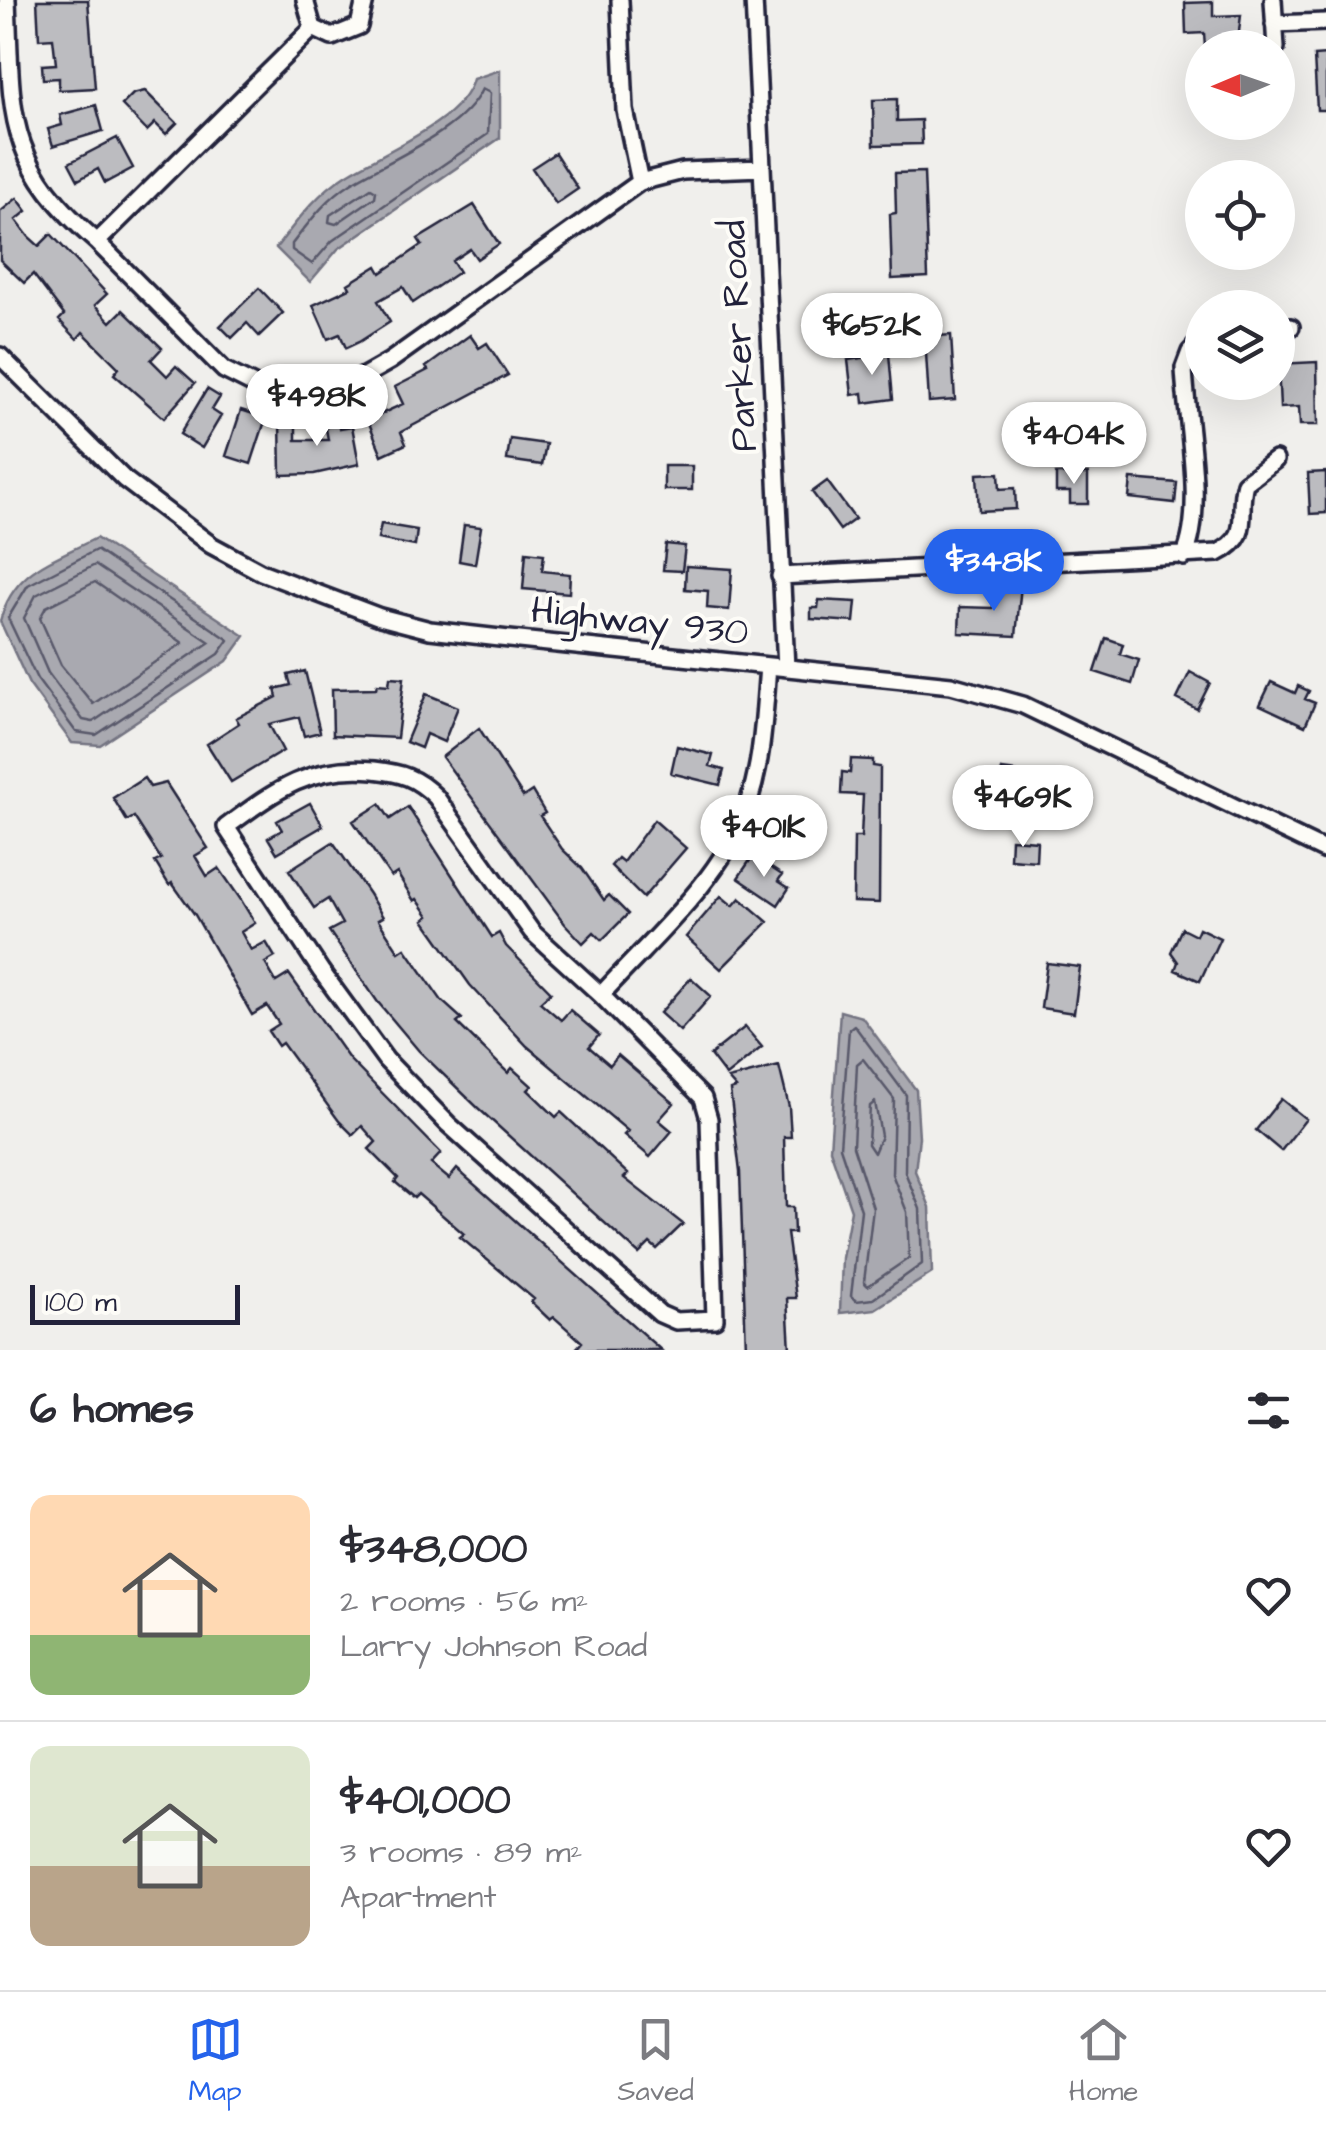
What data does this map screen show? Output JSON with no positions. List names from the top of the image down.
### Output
{
  "streets": {
    "street": ["Parker Road", "Highway 930"]
  },
  "crossings": [
    ["Parker Road", "Highway 930"]
  ],
  "scale_bar": "100 m",
  "north": "left",
  "page": {
    "price": [
      "$652K",
      "$498K",
      "$404K",
      "$348K",
      "$469K",
      "$401K"
    ],
    "scale": "100 m",
    "heading": "6 homes",
    "list": [
      {
        "name": "$348,000",
        "note": "2 rooms · 56 m² · Larry Johnson Road"
      },
      {
        "name": "$401,000",
        "note": "3 rooms · 89 m² · Apartment"
      }
    ],
    "tabs": ["Map", "Saved", "Home"]
  }
}
